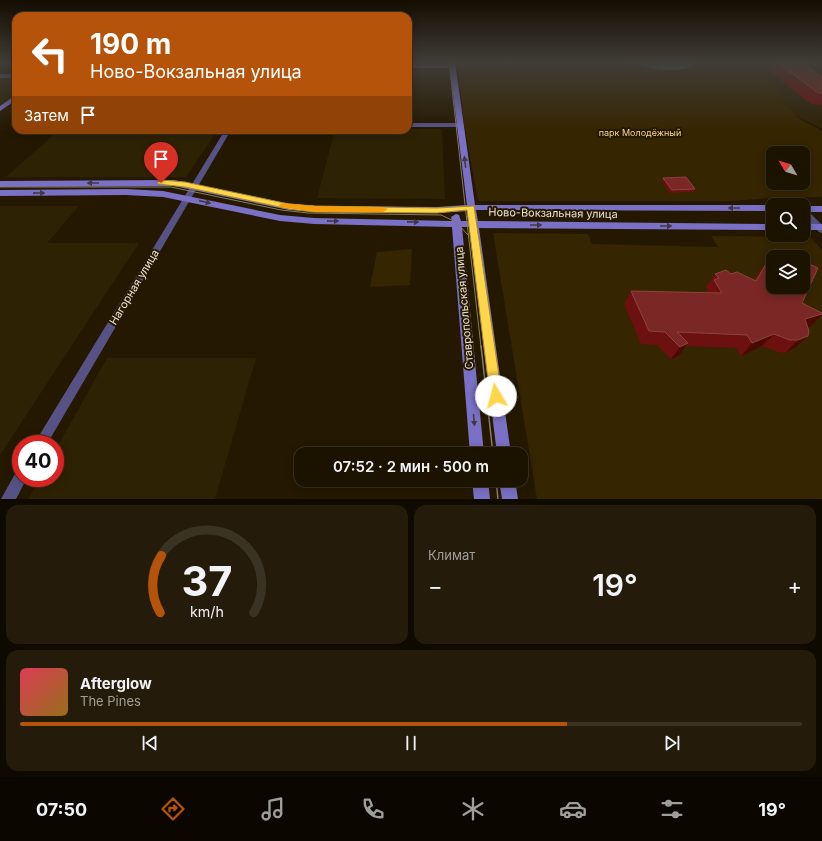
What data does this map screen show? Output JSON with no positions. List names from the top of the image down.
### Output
{
  "streets": {
    "main road": ["Ново-Вокзальная улица", "Ставропольская улица"],
    "street": ["Нагорная улица"]
  },
  "crossings": [
    ["Ново-Вокзальная улица", "Нагорная улица"],
    ["Ново-Вокзальная улица", "Ставропольская улица"]
  ],
  "parks": ["парк Молодёжный"],
  "north": "top left",
  "page": {
    "turn": ["190 m", "Ново-Вокзальная улица"],
    "then": "Затем",
    "limit": "40",
    "trip": "07:52 · 2 мин · 500 m",
    "tile": "Климат",
    "heat": ["−", "19°", "+"],
    "song": ["Afterglow", "The Pines"],
    "tabs": ["07:50", "19°"],
    "gauge": ["37", "km/h"]
  }
}
